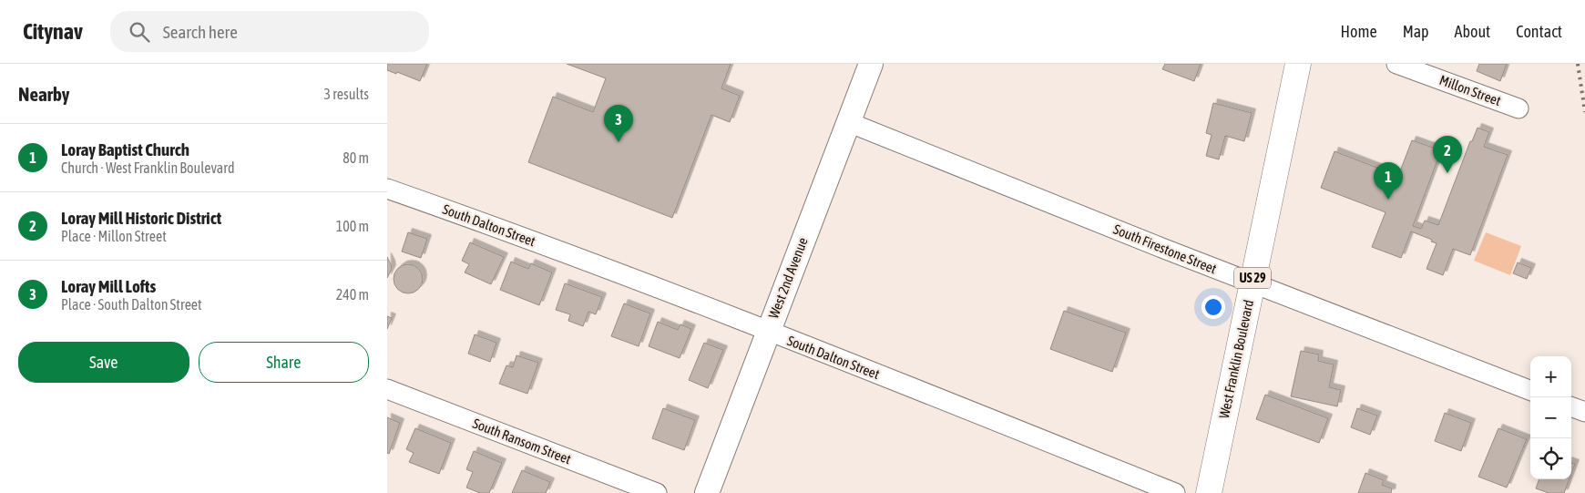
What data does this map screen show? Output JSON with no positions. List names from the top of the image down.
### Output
{
  "streets": {
    "main road": ["US 29", "West Franklin Boulevard"],
    "street": [
      "Millon Street",
      "South Dalton Street",
      "South Firestone Street",
      "West 2nd Avenue",
      "South Ransom Street"
    ]
  },
  "crossings": [
    ["South Dalton Street", "West 2nd Avenue"],
    ["South Firestone Street", "West 2nd Avenue"],
    ["South Firestone Street", "West Franklin Boulevard"]
  ],
  "page": {
    "header": "Citynav",
    "search": "Search here",
    "nav": [
      "Home",
      "Map",
      "About",
      "Contact"
    ],
    "heading": ["Nearby", "3 results"],
    "pins": ["3", "2", "1"],
    "list": [
      {
        "mark": "1",
        "name": "Loray Baptist Church",
        "note": "Church · West Franklin Boulevard",
        "value": "80 m"
      },
      {
        "mark": "2",
        "name": "Loray Mill Historic District",
        "note": "Place · Millon Street",
        "value": "100 m"
      },
      {
        "mark": "3",
        "name": "Loray Mill Lofts",
        "note": "Place · South Dalton Street",
        "value": "240 m"
      }
    ],
    "buttons": ["Save", "Share"],
    "map_buttons": ["+", "−"]
  }
}
